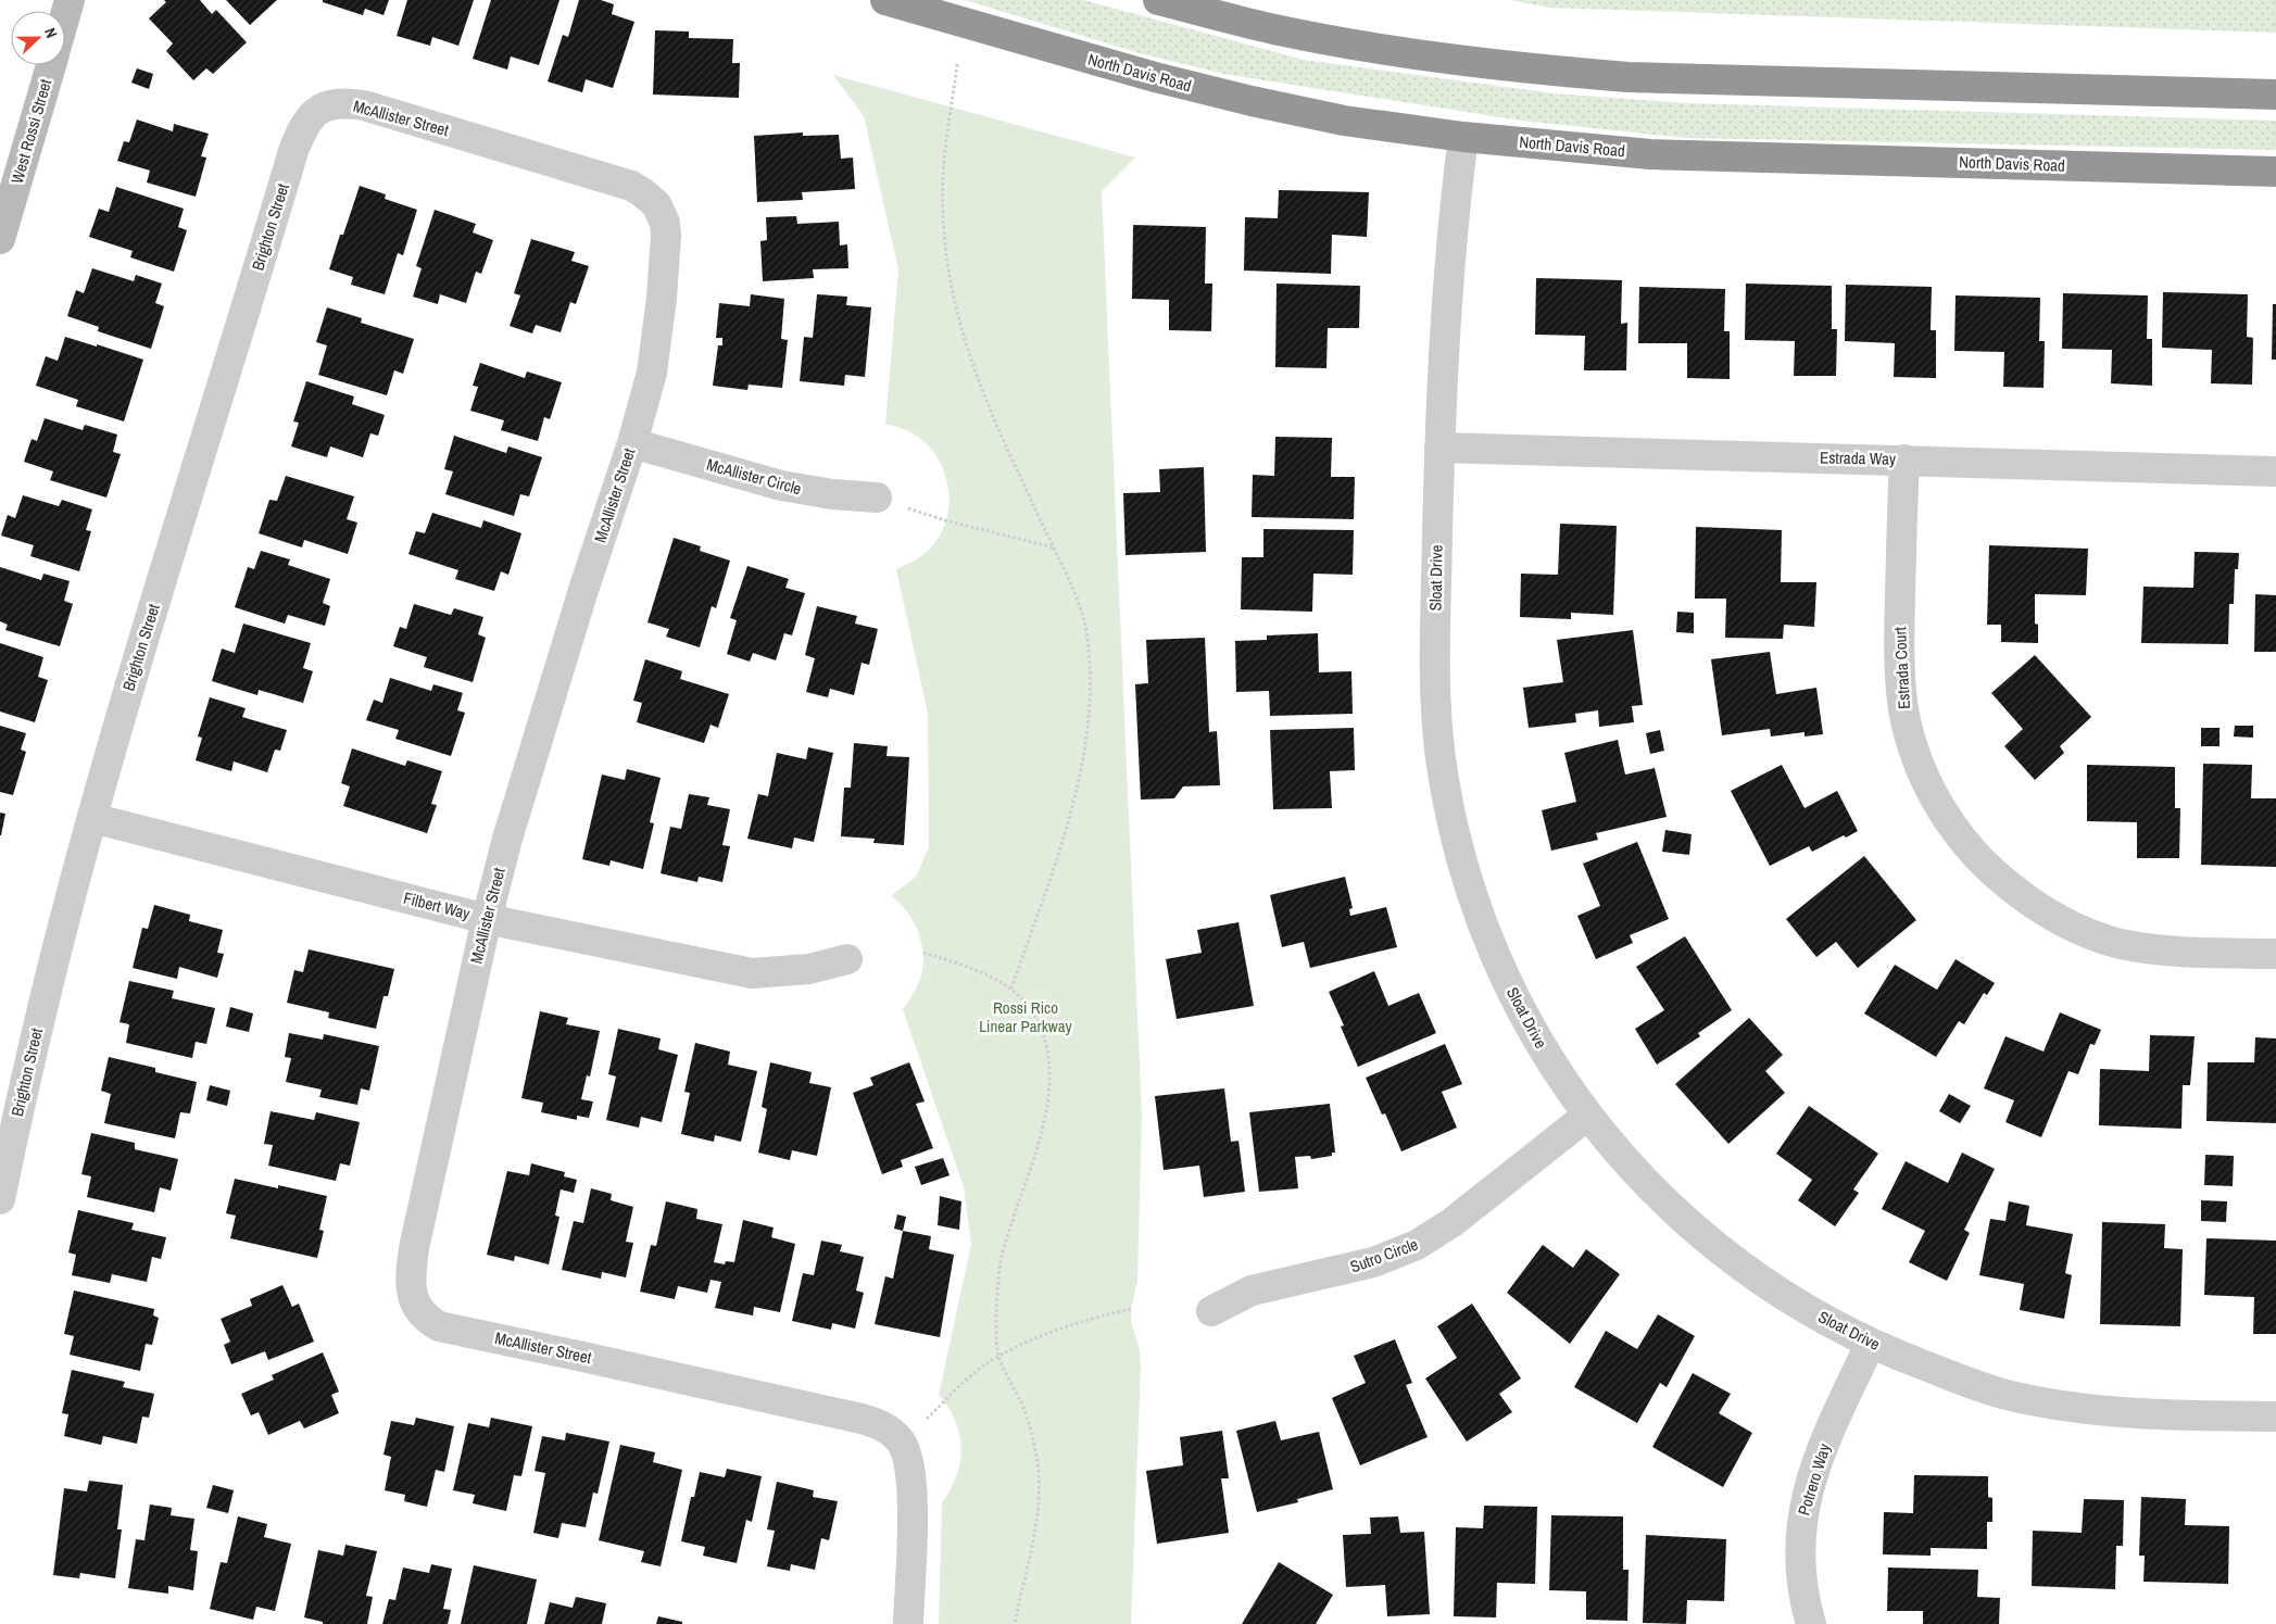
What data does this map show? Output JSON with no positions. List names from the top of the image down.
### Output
{
  "streets": {
    "highway": ["North Davis Road"],
    "main road": ["West Rossi Street"],
    "street": [
      "McAllister Street",
      "Brighton Street",
      "Estrada Way",
      "McAllister Circle",
      "Sloat Drive",
      "Estrada Court",
      "Filbert Way",
      "Sutro Circle",
      "Potrero Way"
    ]
  },
  "crossings": [
    ["North Davis Road", "Sloat Drive"],
    ["McAllister Street", "Brighton Street"],
    ["McAllister Street", "McAllister Circle"],
    ["McAllister Street", "Filbert Way"],
    ["Brighton Street", "Filbert Way"],
    ["Estrada Way", "Sloat Drive"],
    ["Estrada Way", "Estrada Court"],
    ["Sloat Drive", "Sutro Circle"],
    ["Sloat Drive", "Potrero Way"]
  ],
  "parks": ["Rossi Rico Linear Parkway"],
  "north": "right"
}
